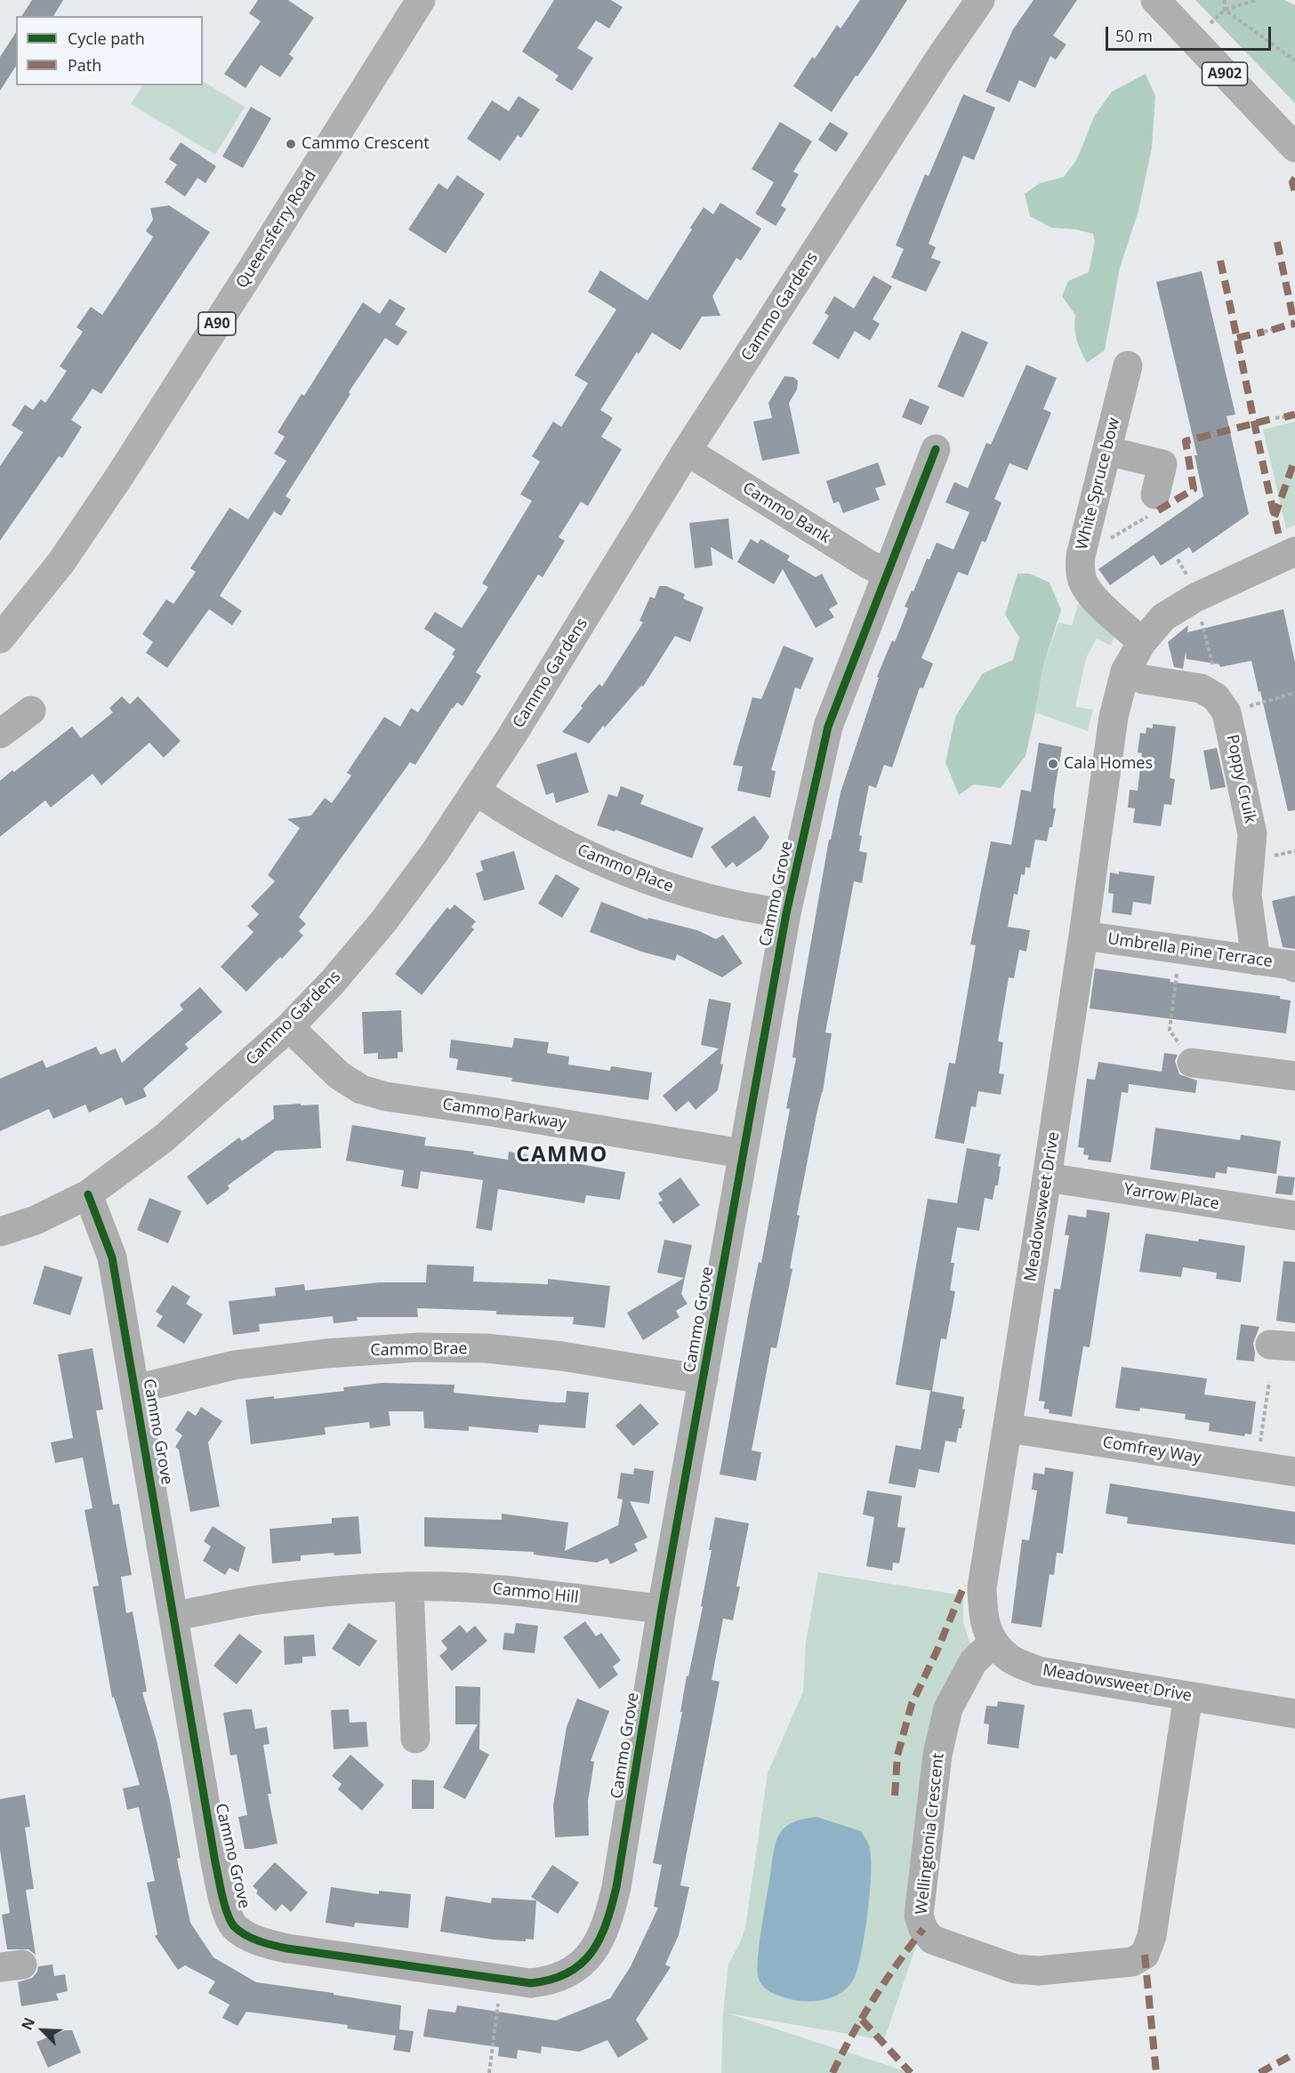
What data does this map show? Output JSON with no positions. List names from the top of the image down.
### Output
{
  "streets": {
    "main road": ["A902", "Queensferry Road", "A90"],
    "street": [
      "Cammo Gardens",
      "White Spruce bow",
      "Cammo Bank",
      "Poppy Cruik",
      "Cammo Place",
      "Cammo Grove",
      "Umbrella Pine Terrace",
      "Cammo Parkway",
      "Yarrow Place",
      "Meadowsweet Drive",
      "Cammo Brae",
      "Comfrey Way",
      "Cammo Hill",
      "Wellingtonia Crescent"
    ]
  },
  "crossings": [
    ["Cammo Gardens", "Cammo Bank"],
    ["Cammo Gardens", "Cammo Place"],
    ["Cammo Gardens", "Cammo Grove"],
    ["Cammo Gardens", "Cammo Parkway"],
    ["White Spruce bow", "Meadowsweet Drive"],
    ["Cammo Bank", "Cammo Grove"],
    ["Poppy Cruik", "Umbrella Pine Terrace"],
    ["Cammo Place", "Cammo Grove"],
    ["Cammo Grove", "Cammo Parkway"],
    ["Cammo Grove", "Cammo Brae"],
    ["Cammo Grove", "Cammo Hill"],
    ["Umbrella Pine Terrace", "Meadowsweet Drive"],
    ["Yarrow Place", "Meadowsweet Drive"],
    ["Meadowsweet Drive", "Comfrey Way"],
    ["Meadowsweet Drive", "Wellingtonia Crescent"]
  ],
  "districts": ["CAMMO"],
  "places": ["Cammo Crescent", "Cala Homes"],
  "legend": ["Cycle path", "Path"],
  "scale_bar": "50 m",
  "north": "top left"
}
